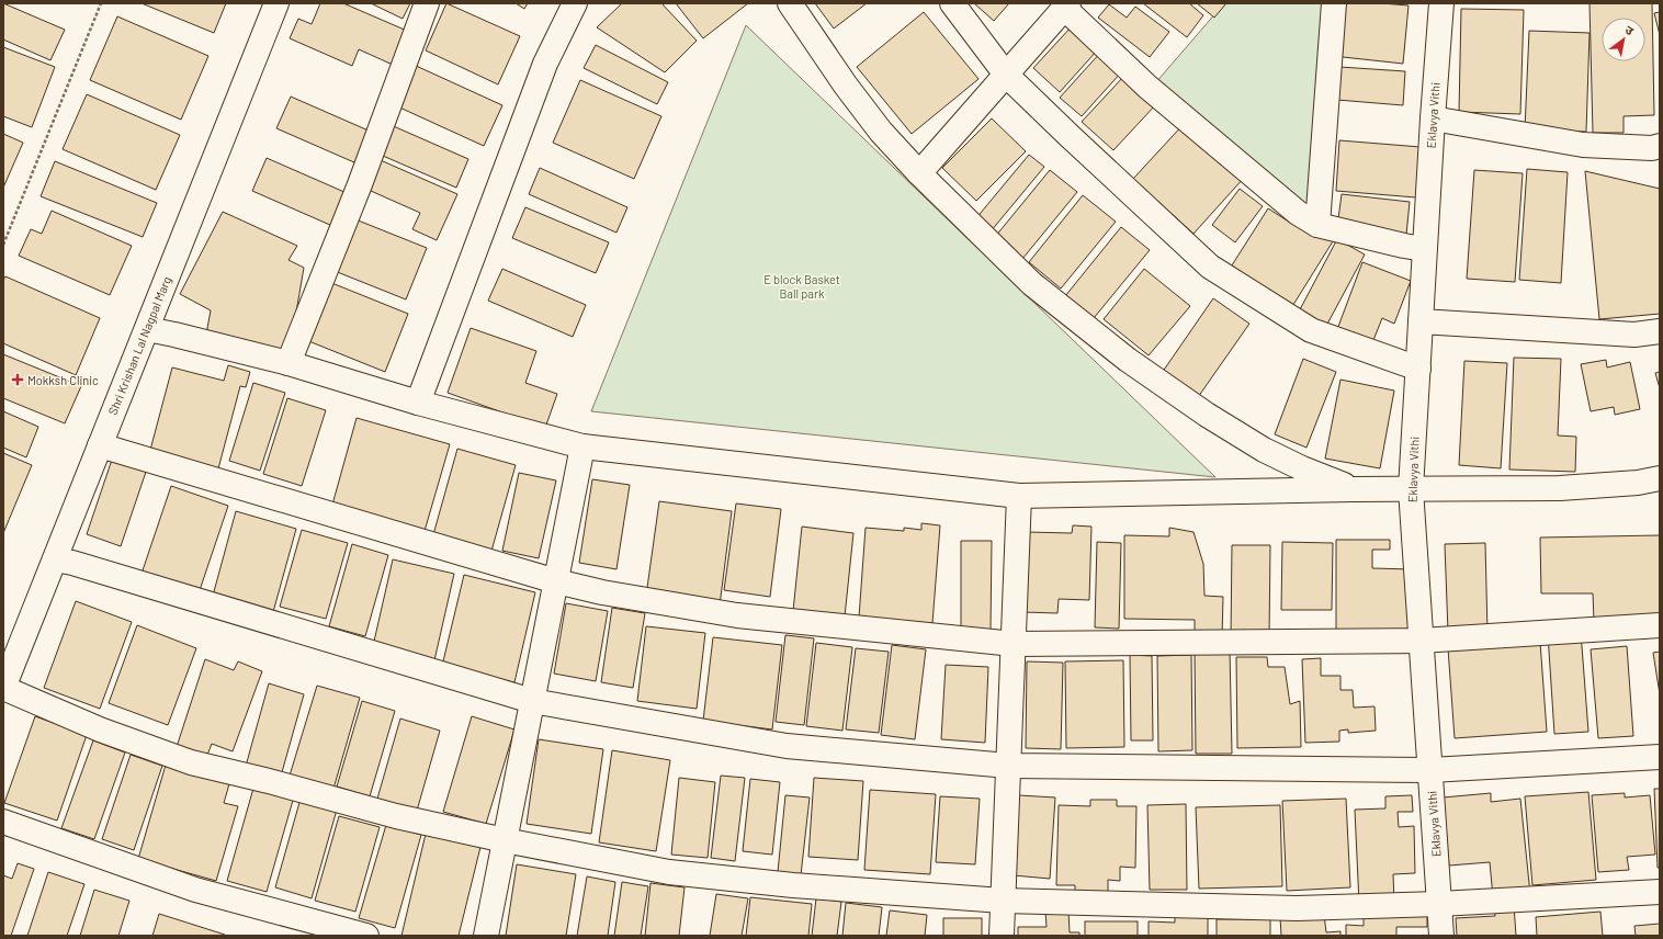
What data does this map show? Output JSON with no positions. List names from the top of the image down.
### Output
{
  "streets": {
    "street": ["Eklavya Vithi", "Shri Krishan Lal Nagpal Marg"]
  },
  "parks": ["E block Basket Ball park"],
  "places": {
    "health": ["Mokksh Clinic"]
  },
  "north": "top right"
}
